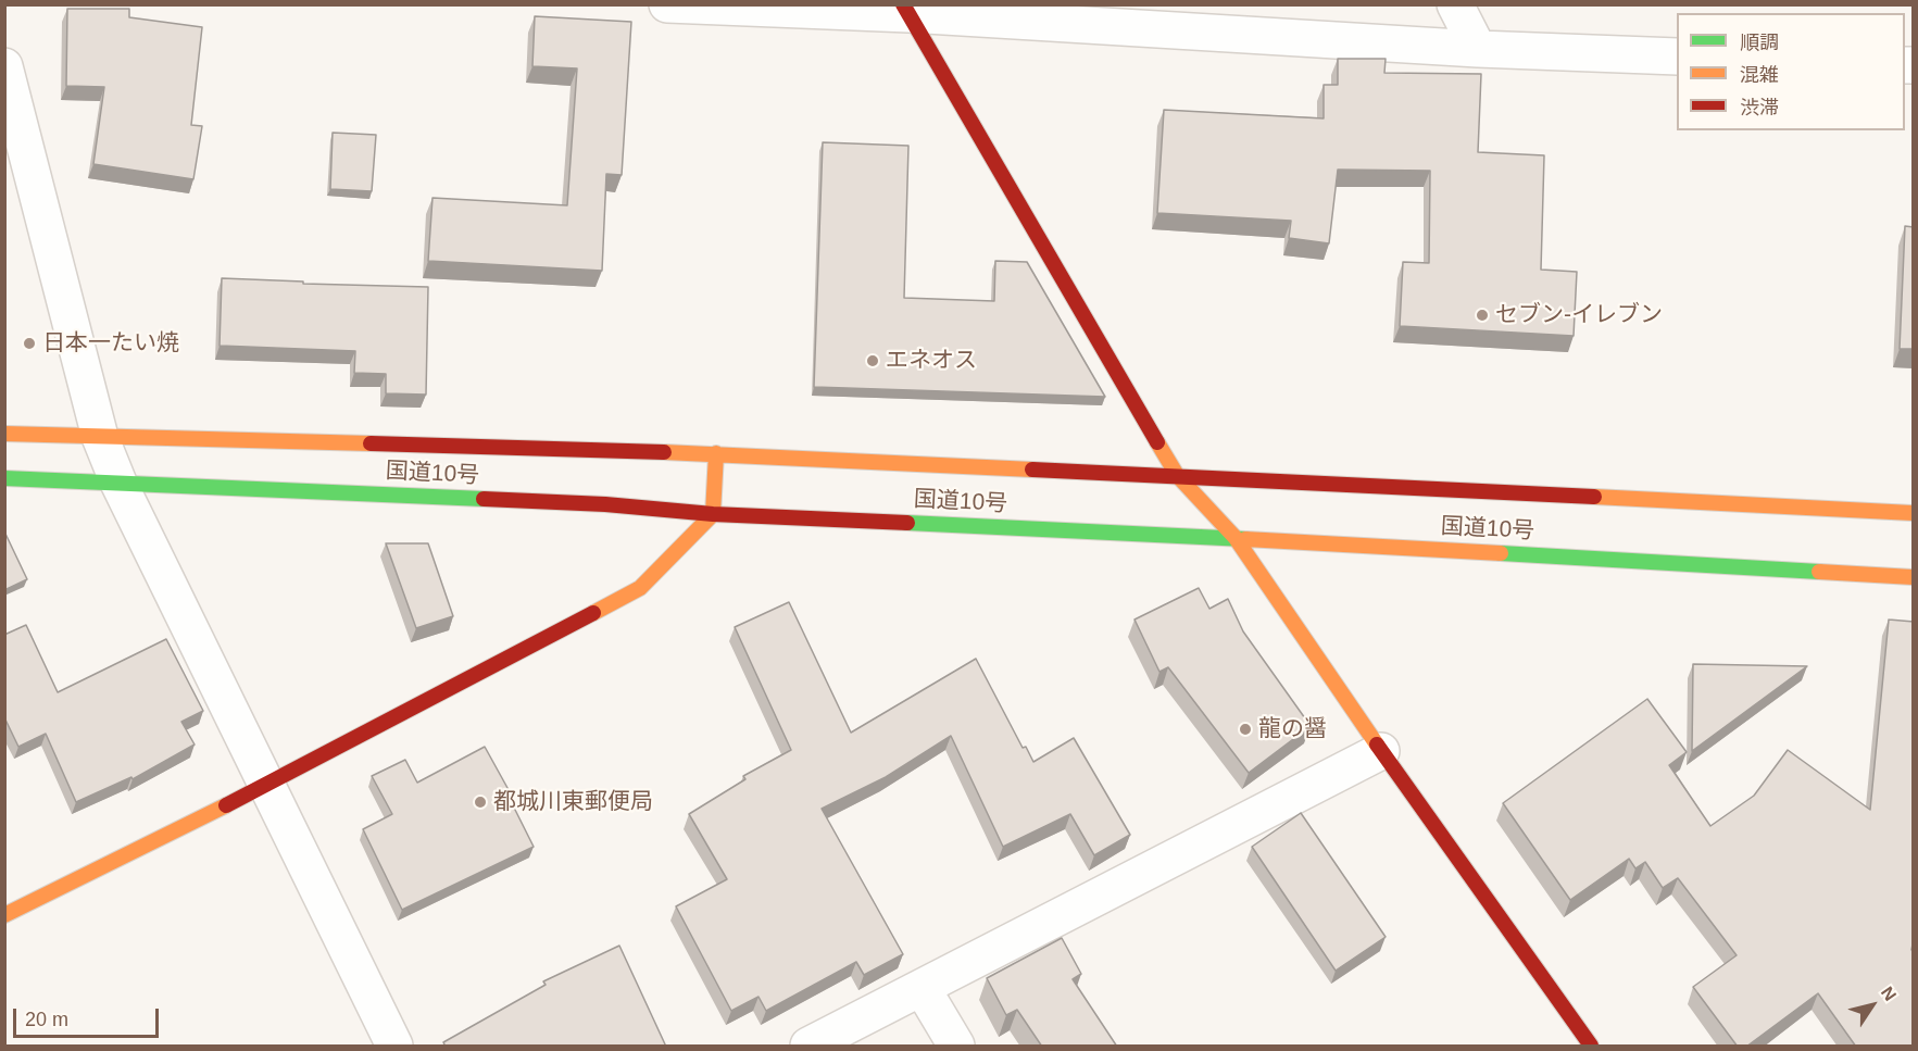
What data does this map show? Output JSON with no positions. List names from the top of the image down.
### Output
{
  "streets": {
    "main road": ["国道10号"]
  },
  "places": [
    "セブン-イレブン",
    "日本一たい焼",
    "エネオス",
    "龍の醤",
    "都城川東郵便局"
  ],
  "legend": ["順調", "混雑", "渋滞"],
  "scale_bar": "20 m",
  "north": "top right"
}
